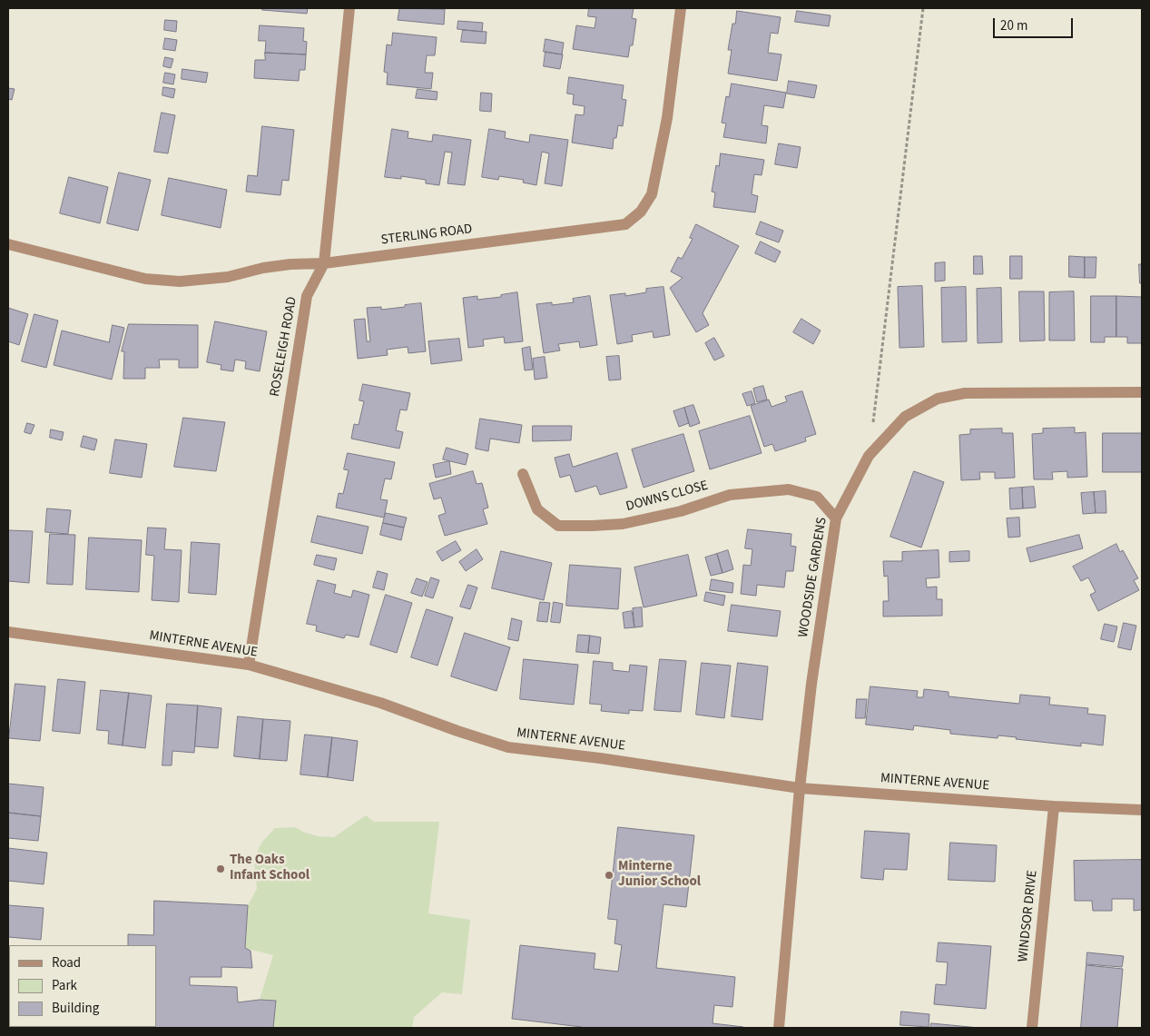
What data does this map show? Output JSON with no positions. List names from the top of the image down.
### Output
{
  "streets": {
    "street": [
      "STERLING ROAD",
      "ROSELEIGH ROAD",
      "DOWNS CLOSE",
      "WOODSIDE GARDENS",
      "MINTERNE AVENUE",
      "WINDSOR DRIVE"
    ]
  },
  "crossings": [
    ["STERLING ROAD", "ROSELEIGH ROAD"],
    ["ROSELEIGH ROAD", "MINTERNE AVENUE"],
    ["DOWNS CLOSE", "WOODSIDE GARDENS"],
    ["WOODSIDE GARDENS", "MINTERNE AVENUE"],
    ["MINTERNE AVENUE", "WINDSOR DRIVE"]
  ],
  "places": ["The Oaks Infant School", "Minterne Junior School"],
  "legend": ["Road", "Park", "Building"],
  "scale_bar": "20 m"
}
